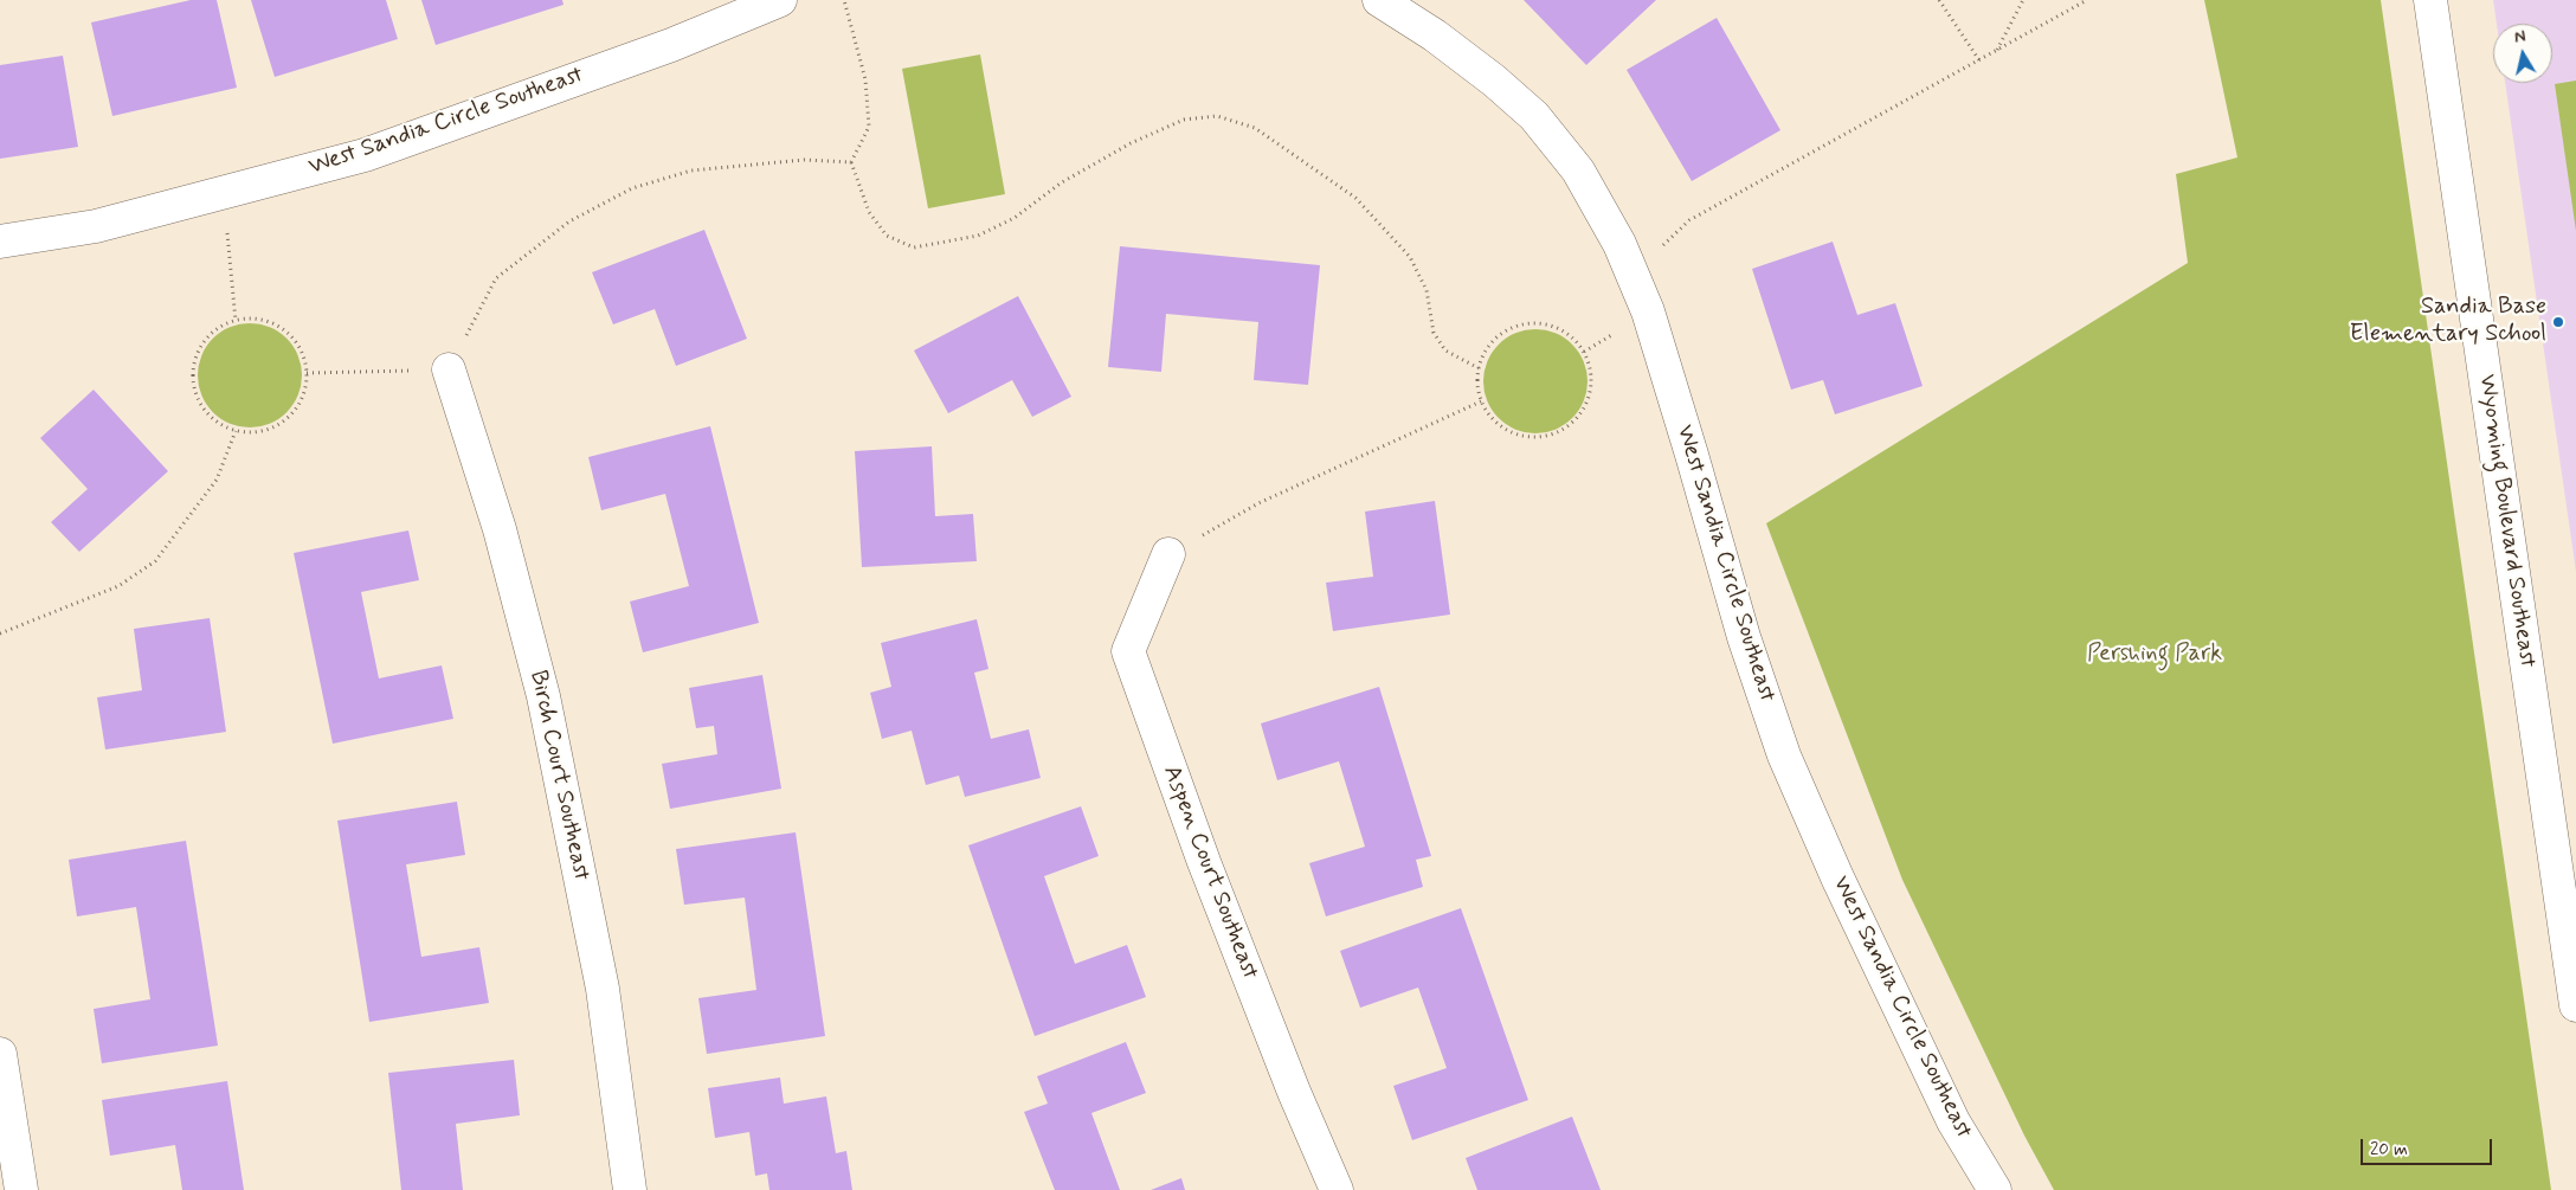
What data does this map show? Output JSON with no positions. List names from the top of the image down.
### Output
{
  "streets": {
    "street": [
      "West Sandia Circle Southeast",
      "Wyoming Boulevard Southeast",
      "Birch Court Southeast",
      "Aspen Court Southeast"
    ]
  },
  "parks": ["Pershing Park"],
  "places": ["Sandia Base Elementary School"],
  "scale_bar": "20 m",
  "north": "top"
}
